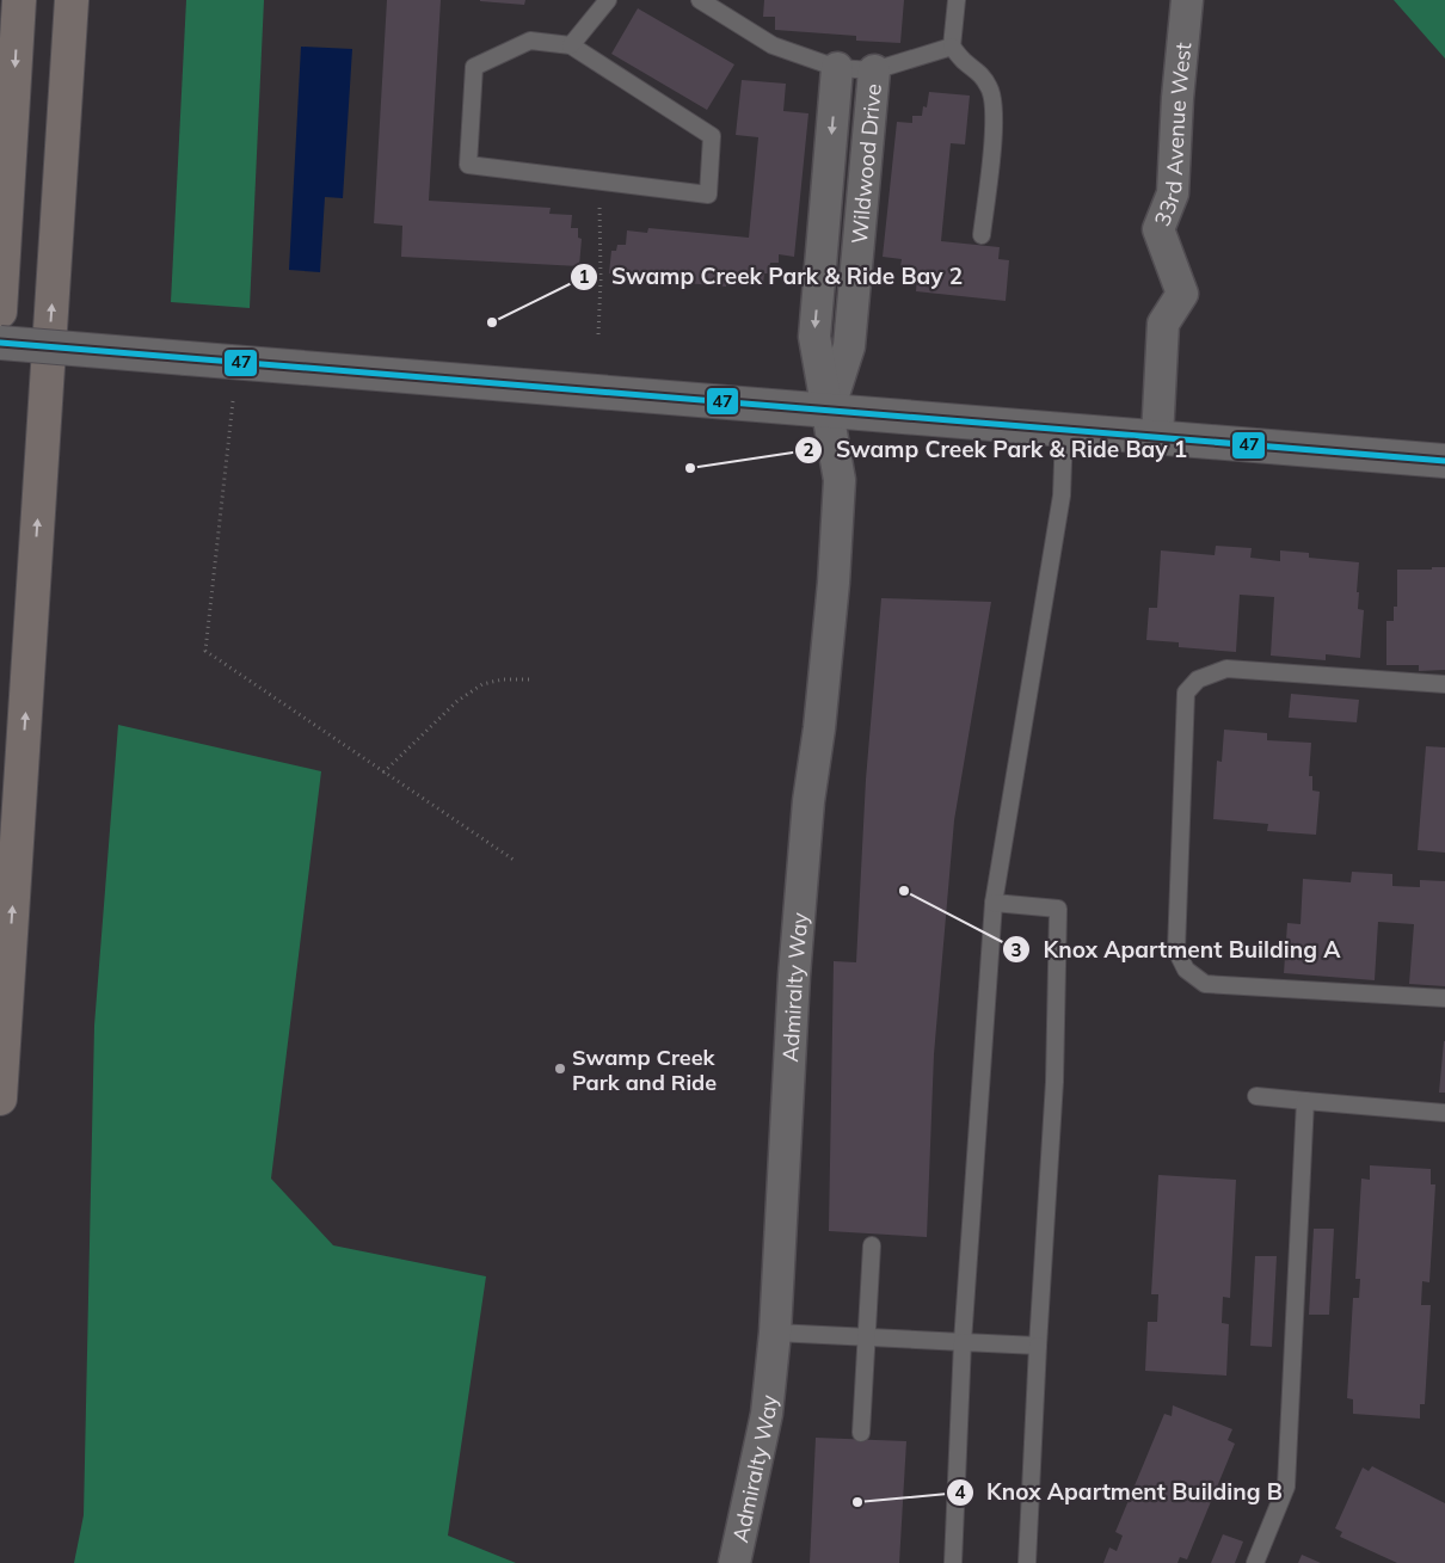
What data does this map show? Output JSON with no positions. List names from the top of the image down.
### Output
{
  "streets": {
    "street": ["33rd Avenue West", "Wildwood Drive", "Admiralty Way"]
  },
  "crossings": [
    ["Wildwood Drive", "Admiralty Way"]
  ],
  "places": [
    "Swamp Creek Park & Ride Bay 2",
    "Swamp Creek Park & Ride Bay 1",
    "Knox Apartment Building A",
    "Swamp Creek Park and Ride",
    "Knox Apartment Building B"
  ],
  "lines": ["transit line 47"]
}
